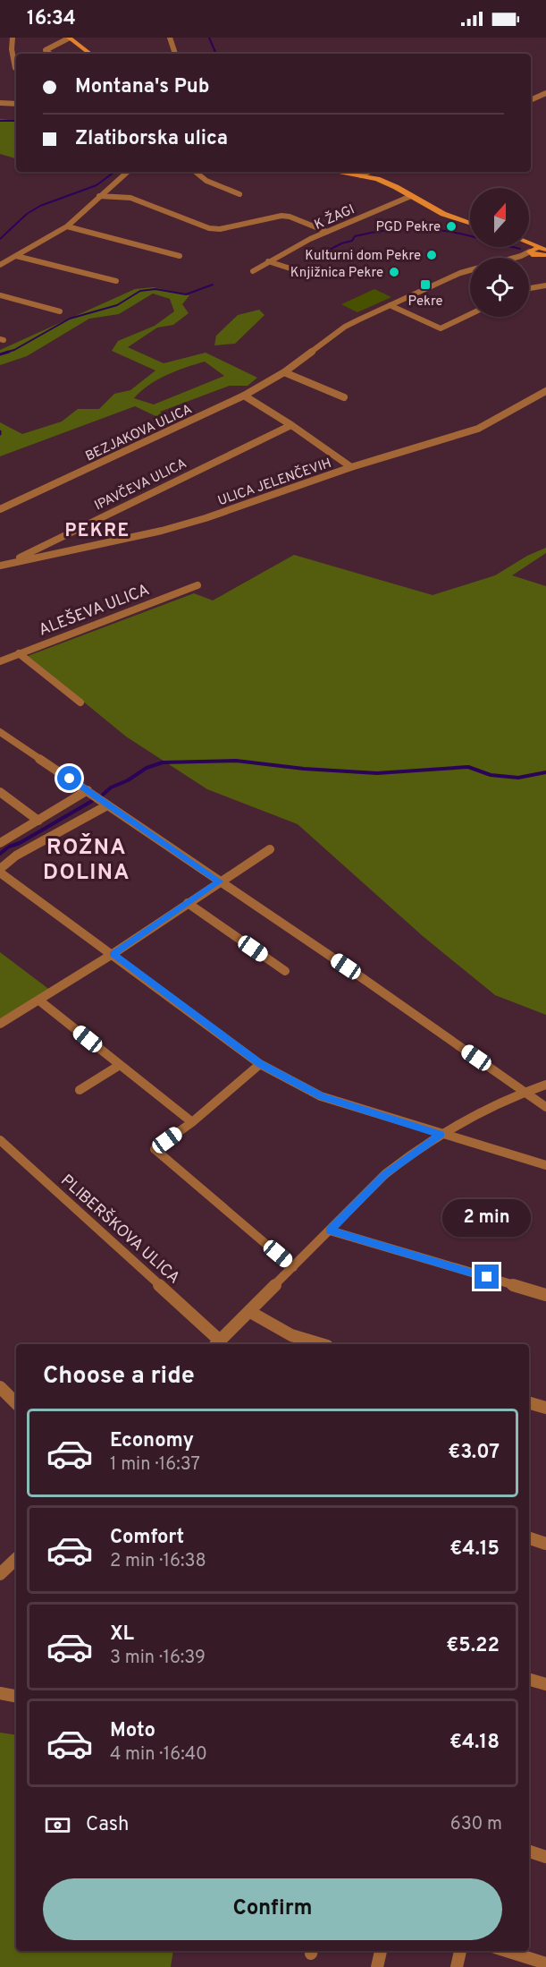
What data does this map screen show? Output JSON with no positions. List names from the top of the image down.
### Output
{
  "streets": {
    "street": [
      "K ŽAGI",
      "BEZJAKOVA ULICA",
      "ULICA JELENČEVIH",
      "IPAVČEVA ULICA",
      "ALEŠEVA ULICA",
      "PLIBERŠKOVA ULICA"
    ]
  },
  "crossings": [
    ["ULICA JELENČEVIH", "IPAVČEVA ULICA"]
  ],
  "districts": ["PEKRE", "ROŽNA DOLINA"],
  "places": {
    "other": ["PGD Pekre", "Kulturni dom Pekre", "Knjižnica Pekre"],
    "transit": ["Pekre"]
  },
  "north": "top",
  "page": {
    "status": "16:34",
    "banner": ["Montana's Pub", "Zlatiborska ulica"],
    "bubble": "2 min",
    "heading": "Choose a ride",
    "list": [
      {
        "name": "Economy",
        "note": "1 min · 16:37",
        "value": "€3.07"
      },
      {
        "name": "Comfort",
        "note": "2 min · 16:38",
        "value": "€4.15"
      },
      {
        "name": "XL",
        "note": "3 min · 16:39",
        "value": "€5.22"
      },
      {
        "name": "Moto",
        "note": "4 min · 16:40",
        "value": "€4.18"
      }
    ],
    "pay": ["Cash", "630 m"],
    "buttons": "Confirm"
  }
}
